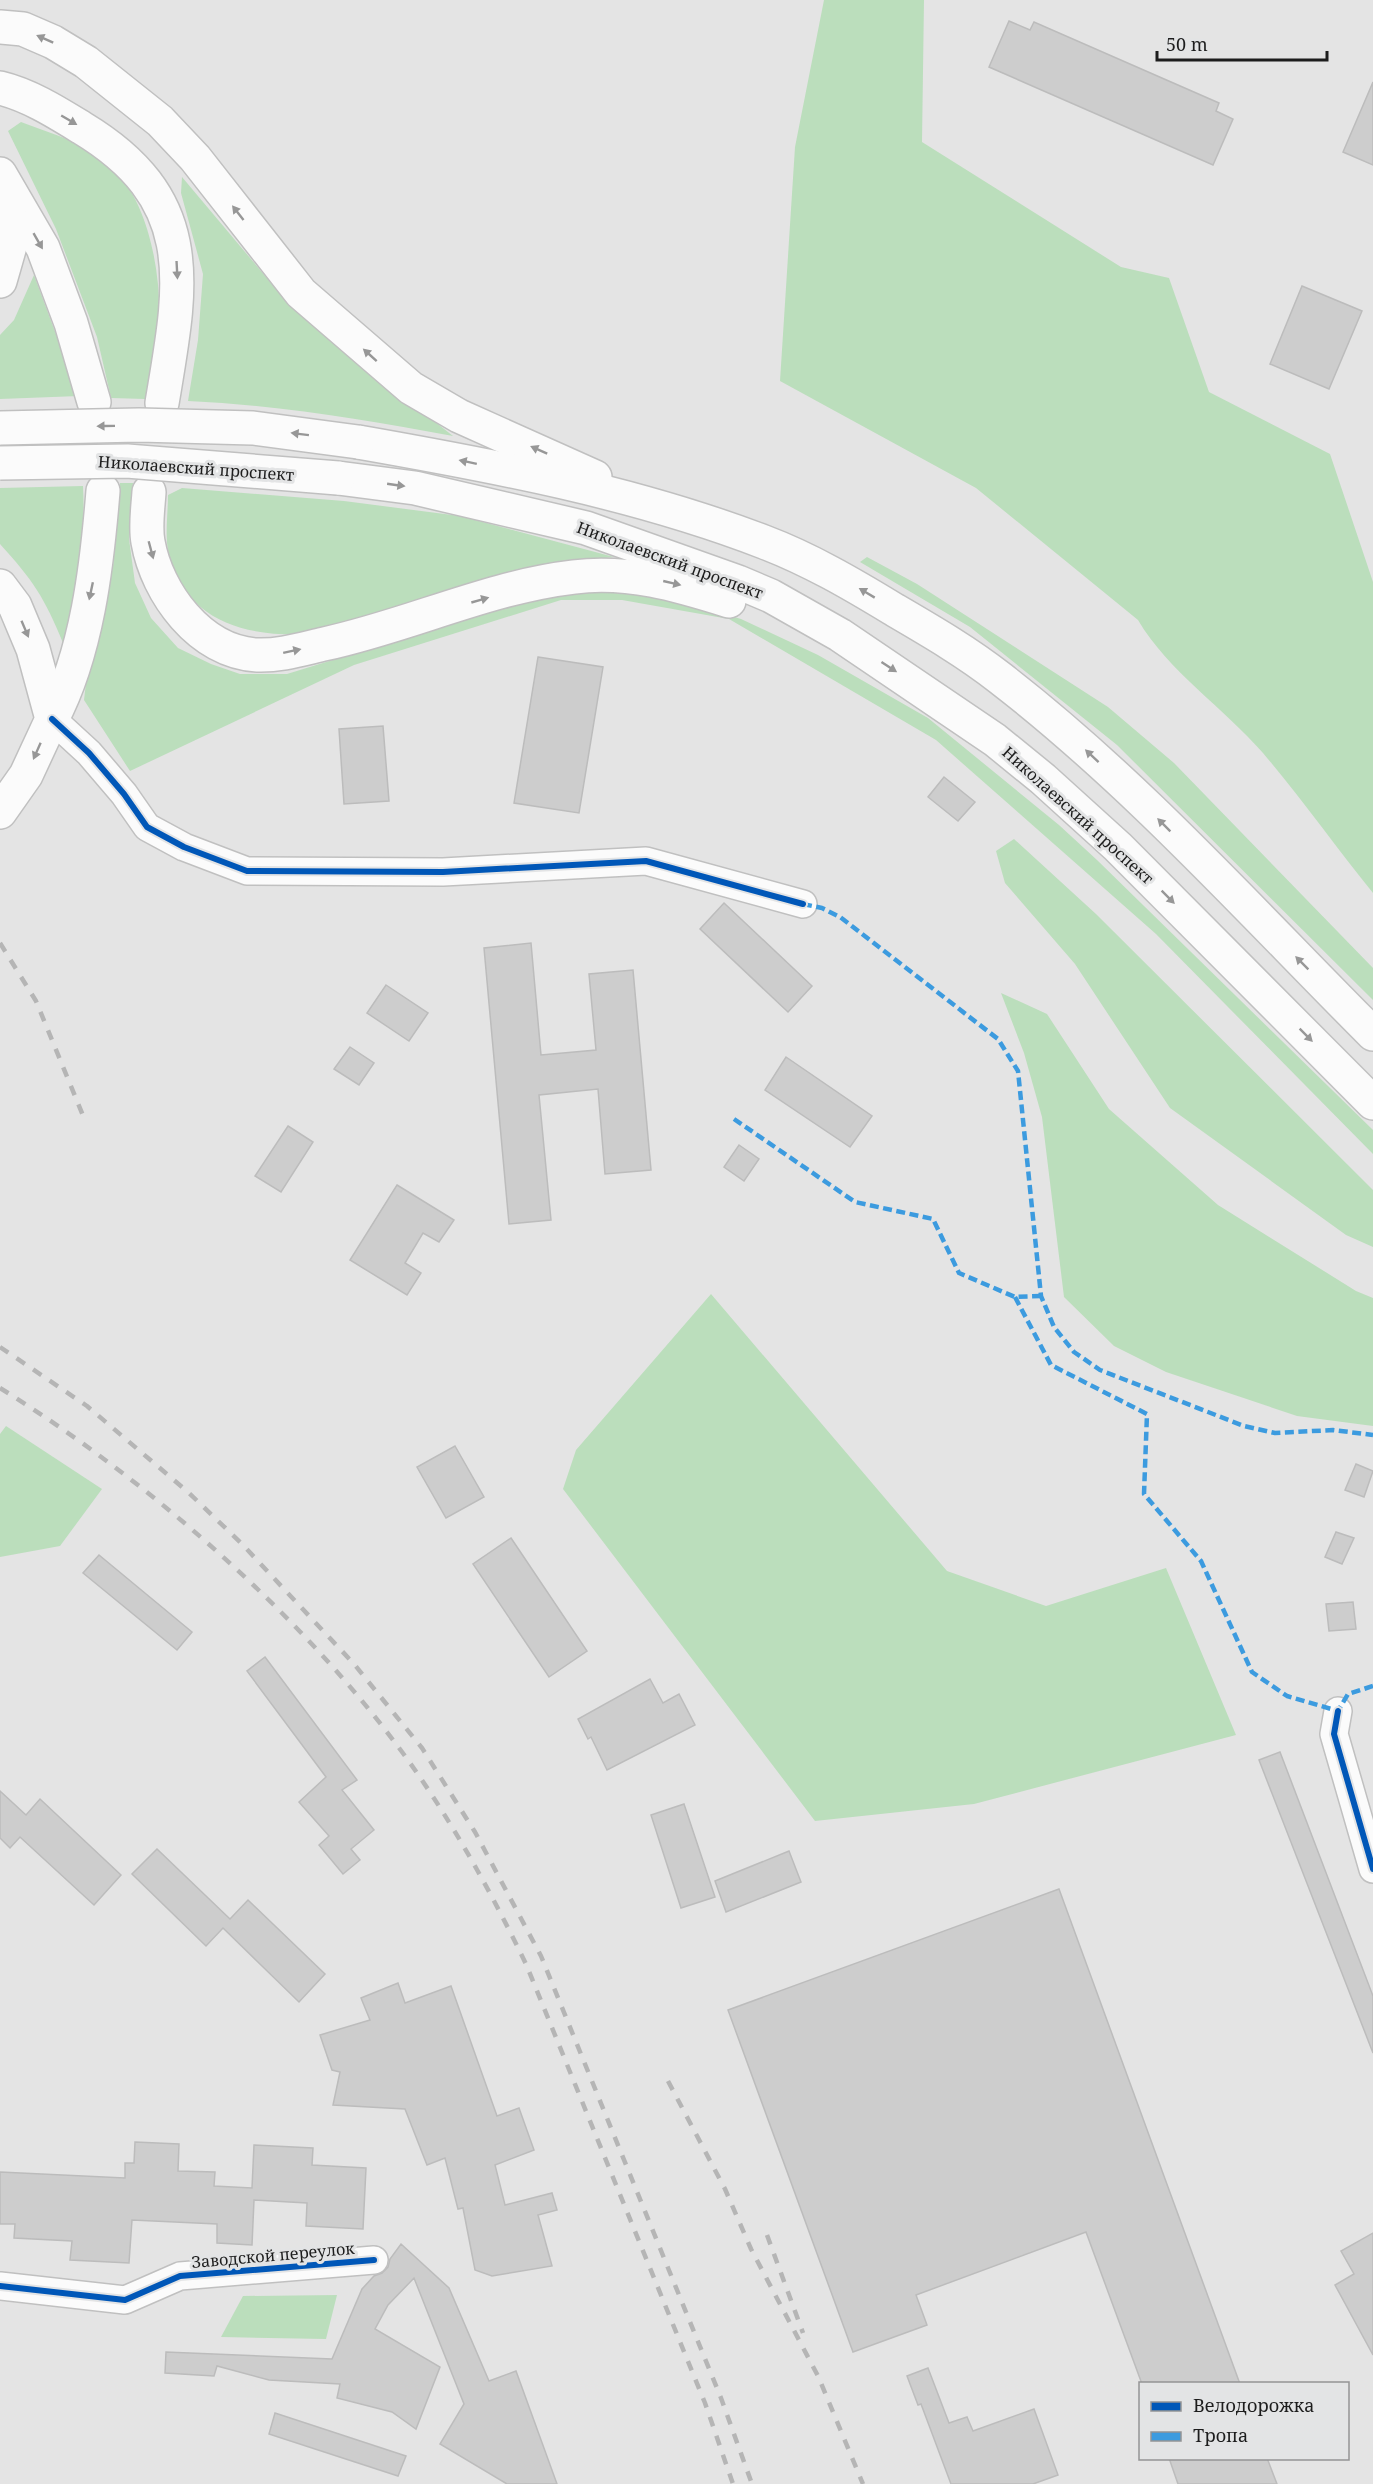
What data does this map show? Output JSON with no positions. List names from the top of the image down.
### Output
{
  "streets": {
    "main road": ["Николаевский проспект"],
    "street": ["Заводской переулок"]
  },
  "legend": ["Велодорожка", "Тропа"],
  "scale_bar": "50 m"
}
